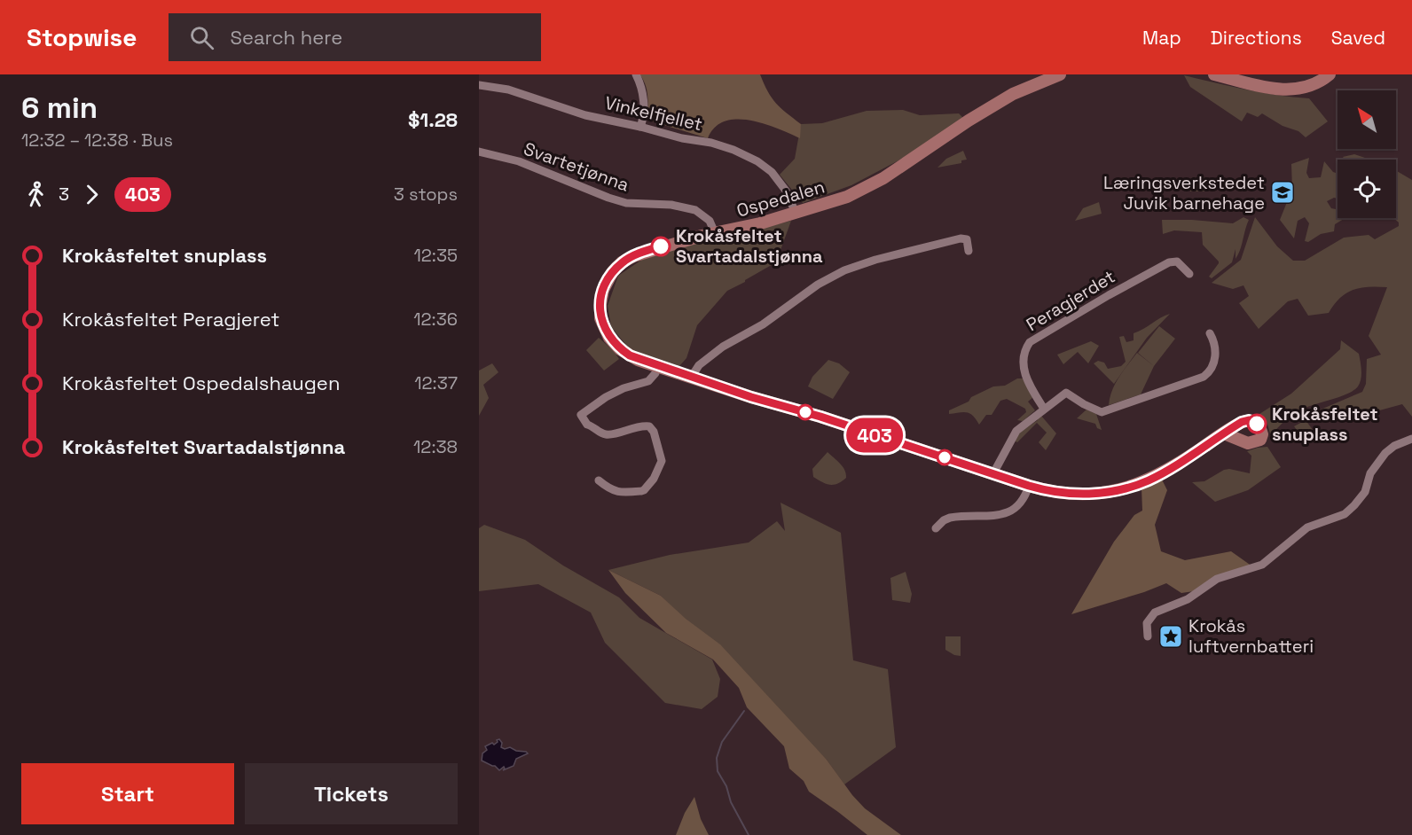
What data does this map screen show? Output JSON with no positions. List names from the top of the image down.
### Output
{
  "streets": {
    "street": [
      "Vinkelfjellet",
      "Svartetjønna",
      "Ospedalen",
      "Peragjerdet"
    ]
  },
  "crossings": [
    ["Vinkelfjellet", "Ospedalen"],
    ["Svartetjønna", "Ospedalen"]
  ],
  "places": {
    "school or university": ["Læringsverkstedet Juvik barnehage"],
    "other": ["Krokåsfeltet Svartadalstjønna", "Krokåsfeltet snuplass"],
    "place": ["Krokås luftvernbatteri"]
  },
  "lines": ["bus line 403"],
  "north": "top left",
  "page": {
    "header": "Stopwise",
    "search": "Search here",
    "nav": ["Map", "Directions", "Saved"],
    "heading": ["6 min", "12:32 – 12:38 · Bus", "$1.28"],
    "on_map": "403",
    "legs": ["3", "403", "3 stops"],
    "list": [
      {
        "name": "Krokåsfeltet snuplass",
        "value": "12:35"
      },
      {
        "name": "Krokåsfeltet Peragjeret",
        "value": "12:36"
      },
      {
        "name": "Krokåsfeltet Ospedalshaugen",
        "value": "12:37"
      },
      {
        "name": "Krokåsfeltet Svartadalstjønna",
        "value": "12:38"
      }
    ],
    "buttons": ["Start", "Tickets"]
  }
}
